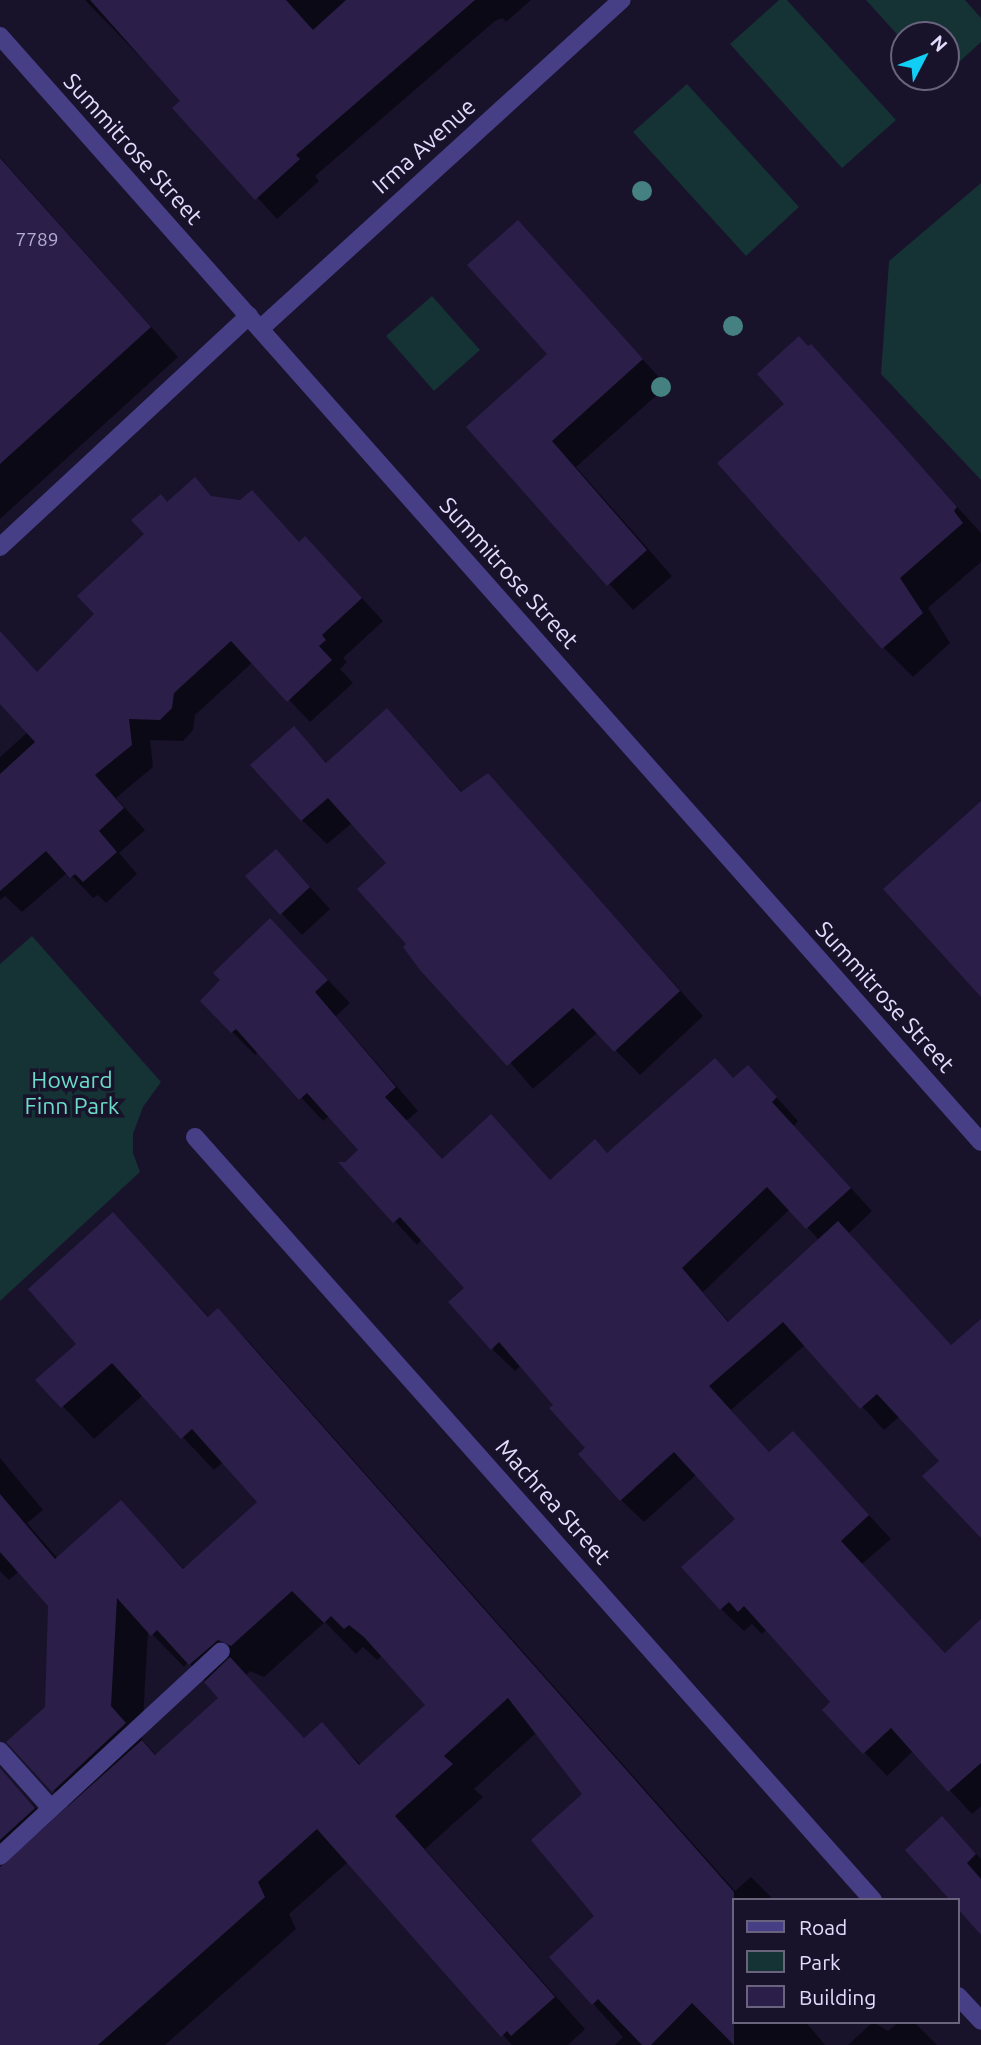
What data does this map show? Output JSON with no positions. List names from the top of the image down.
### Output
{
  "streets": {
    "street": ["Irma Avenue", "Summitrose Street", "Machrea Street"]
  },
  "crossings": [
    ["Irma Avenue", "Summitrose Street"]
  ],
  "parks": ["Howard Finn Park"],
  "house_numbers": ["7789"],
  "legend": ["Road", "Park", "Building"],
  "north": "top right"
}
